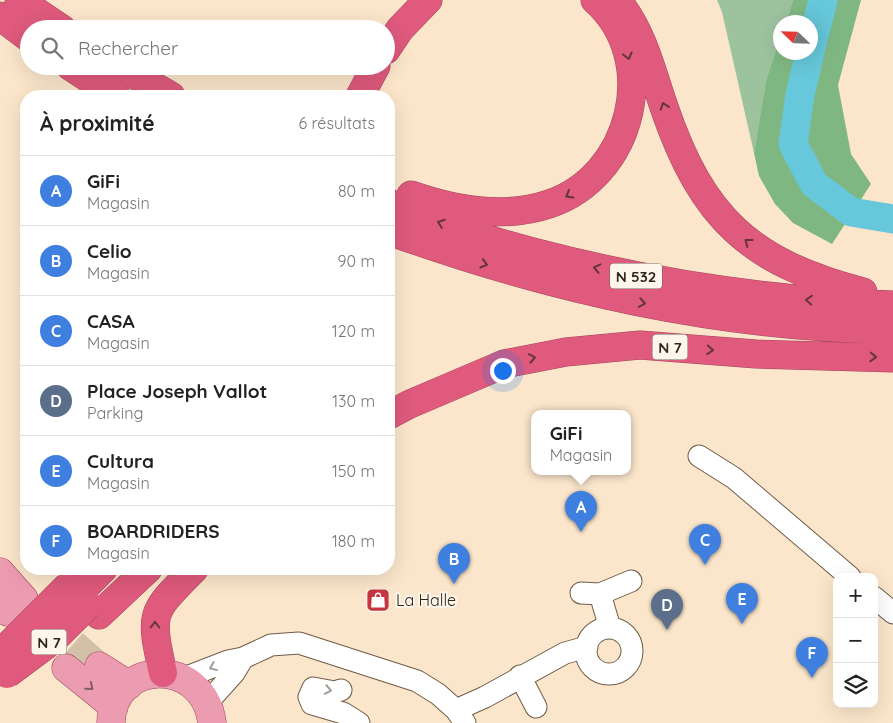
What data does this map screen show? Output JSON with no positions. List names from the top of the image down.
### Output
{
  "streets": {
    "highway": ["N 532", "N 7"]
  },
  "places": {
    "shop": ["La Halle"]
  },
  "north": "top left",
  "page": {
    "search": "Rechercher",
    "heading": ["À proximité", "6 résultats"],
    "list": [
      {
        "mark": "A",
        "name": "GiFi",
        "note": "Magasin",
        "value": "80 m"
      },
      {
        "mark": "B",
        "name": "Celio",
        "note": "Magasin",
        "value": "90 m"
      },
      {
        "mark": "C",
        "name": "CASA",
        "note": "Magasin",
        "value": "120 m"
      },
      {
        "mark": "D",
        "name": "Place Joseph Vallot",
        "note": "Parking",
        "value": "130 m"
      },
      {
        "mark": "E",
        "name": "Cultura",
        "note": "Magasin",
        "value": "150 m"
      },
      {
        "mark": "F",
        "name": "BOARDRIDERS",
        "note": "Magasin",
        "value": "180 m"
      }
    ],
    "popup": ["GiFi", "Magasin"],
    "pins": [
      "A",
      "C",
      "B",
      "E",
      "D",
      "F"
    ],
    "map_buttons": ["+", "−"]
  }
}
